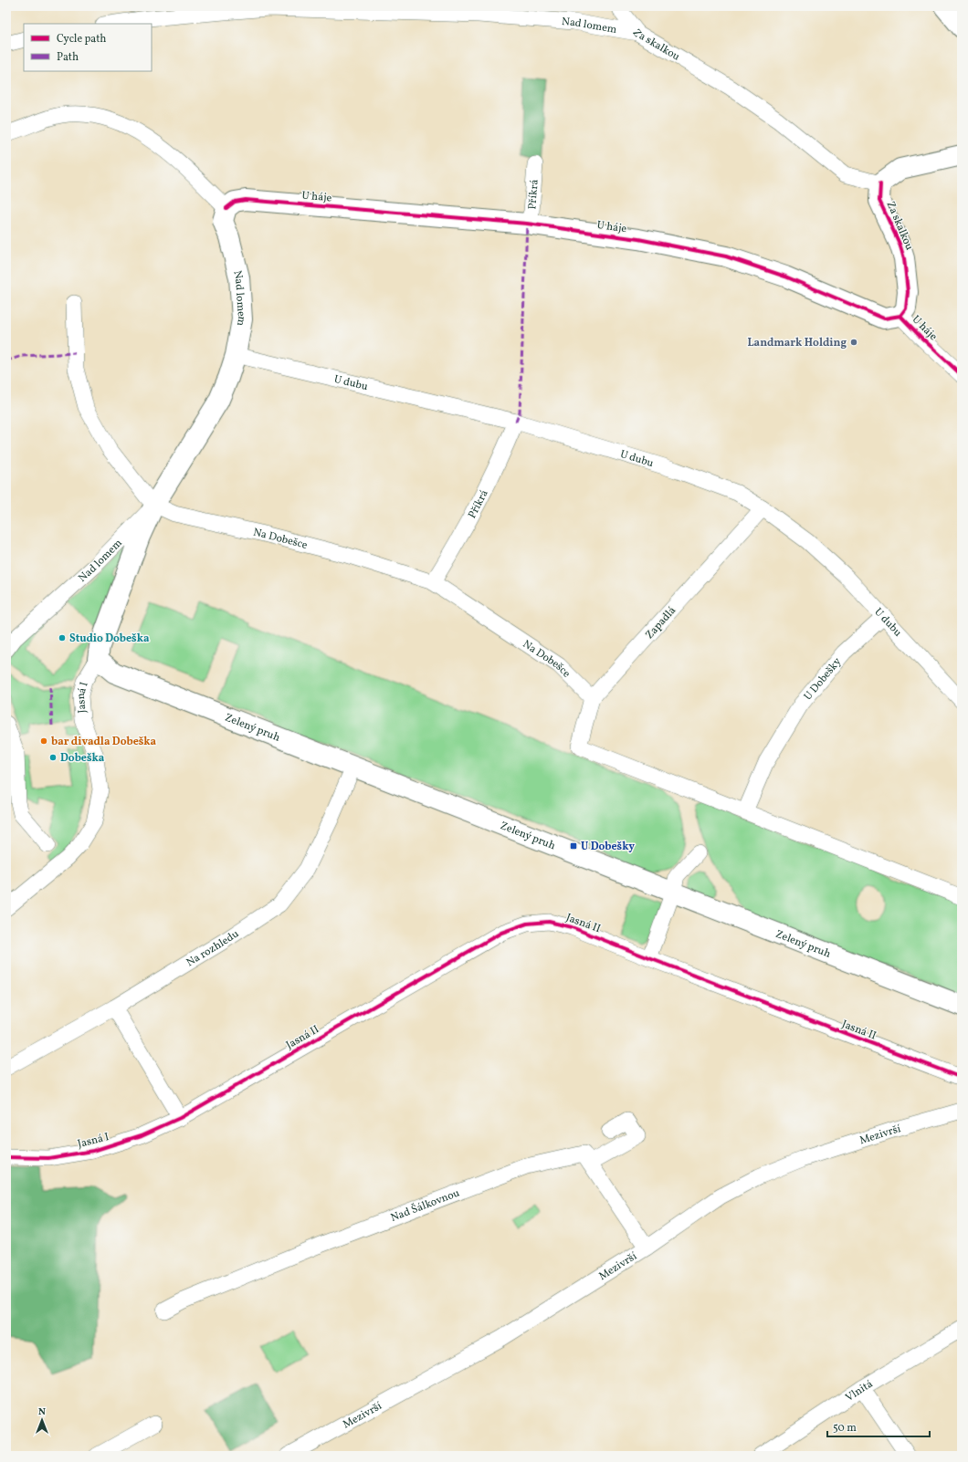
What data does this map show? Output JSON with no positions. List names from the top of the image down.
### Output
{
  "streets": {
    "street": [
      "Nad lomem",
      "Za skalkou",
      "Příkrá",
      "U háje",
      "U dubu",
      "Na Dobešce",
      "Zapadlá",
      "U Dobešky",
      "Jasná I",
      "Zelený pruh",
      "Jasná II",
      "Na rozhledu",
      "Mezivrší",
      "Nad Šálkovnou",
      "Vlnitá"
    ]
  },
  "crossings": [
    ["Nad lomem", "Za skalkou"],
    ["Nad lomem", "U háje"],
    ["Nad lomem", "U dubu"],
    ["Nad lomem", "Na Dobešce"],
    ["Nad lomem", "Jasná I"],
    ["Za skalkou", "U háje"],
    ["Příkrá", "U háje"],
    ["Příkrá", "U dubu"],
    ["Příkrá", "Na Dobešce"],
    ["U dubu", "Zapadlá"],
    ["U dubu", "U Dobešky"],
    ["Na Dobešce", "Zapadlá"],
    ["Na Dobešce", "Jasná I"],
    ["Zapadlá", "U Dobešky"],
    ["Jasná I", "Zelený pruh"],
    ["Jasná I", "Jasná II"],
    ["Zelený pruh", "Na rozhledu"],
    ["Mezivrší", "Nad Šálkovnou"]
  ],
  "places": {
    "other": [
      "Landmark Holding",
      "Studio Dobeška",
      "bar divadla Dobeška",
      "Dobeška"
    ],
    "transit": ["U Dobešky"]
  },
  "legend": ["Cycle path", "Path"],
  "scale_bar": "50 m",
  "north": "top"
}
